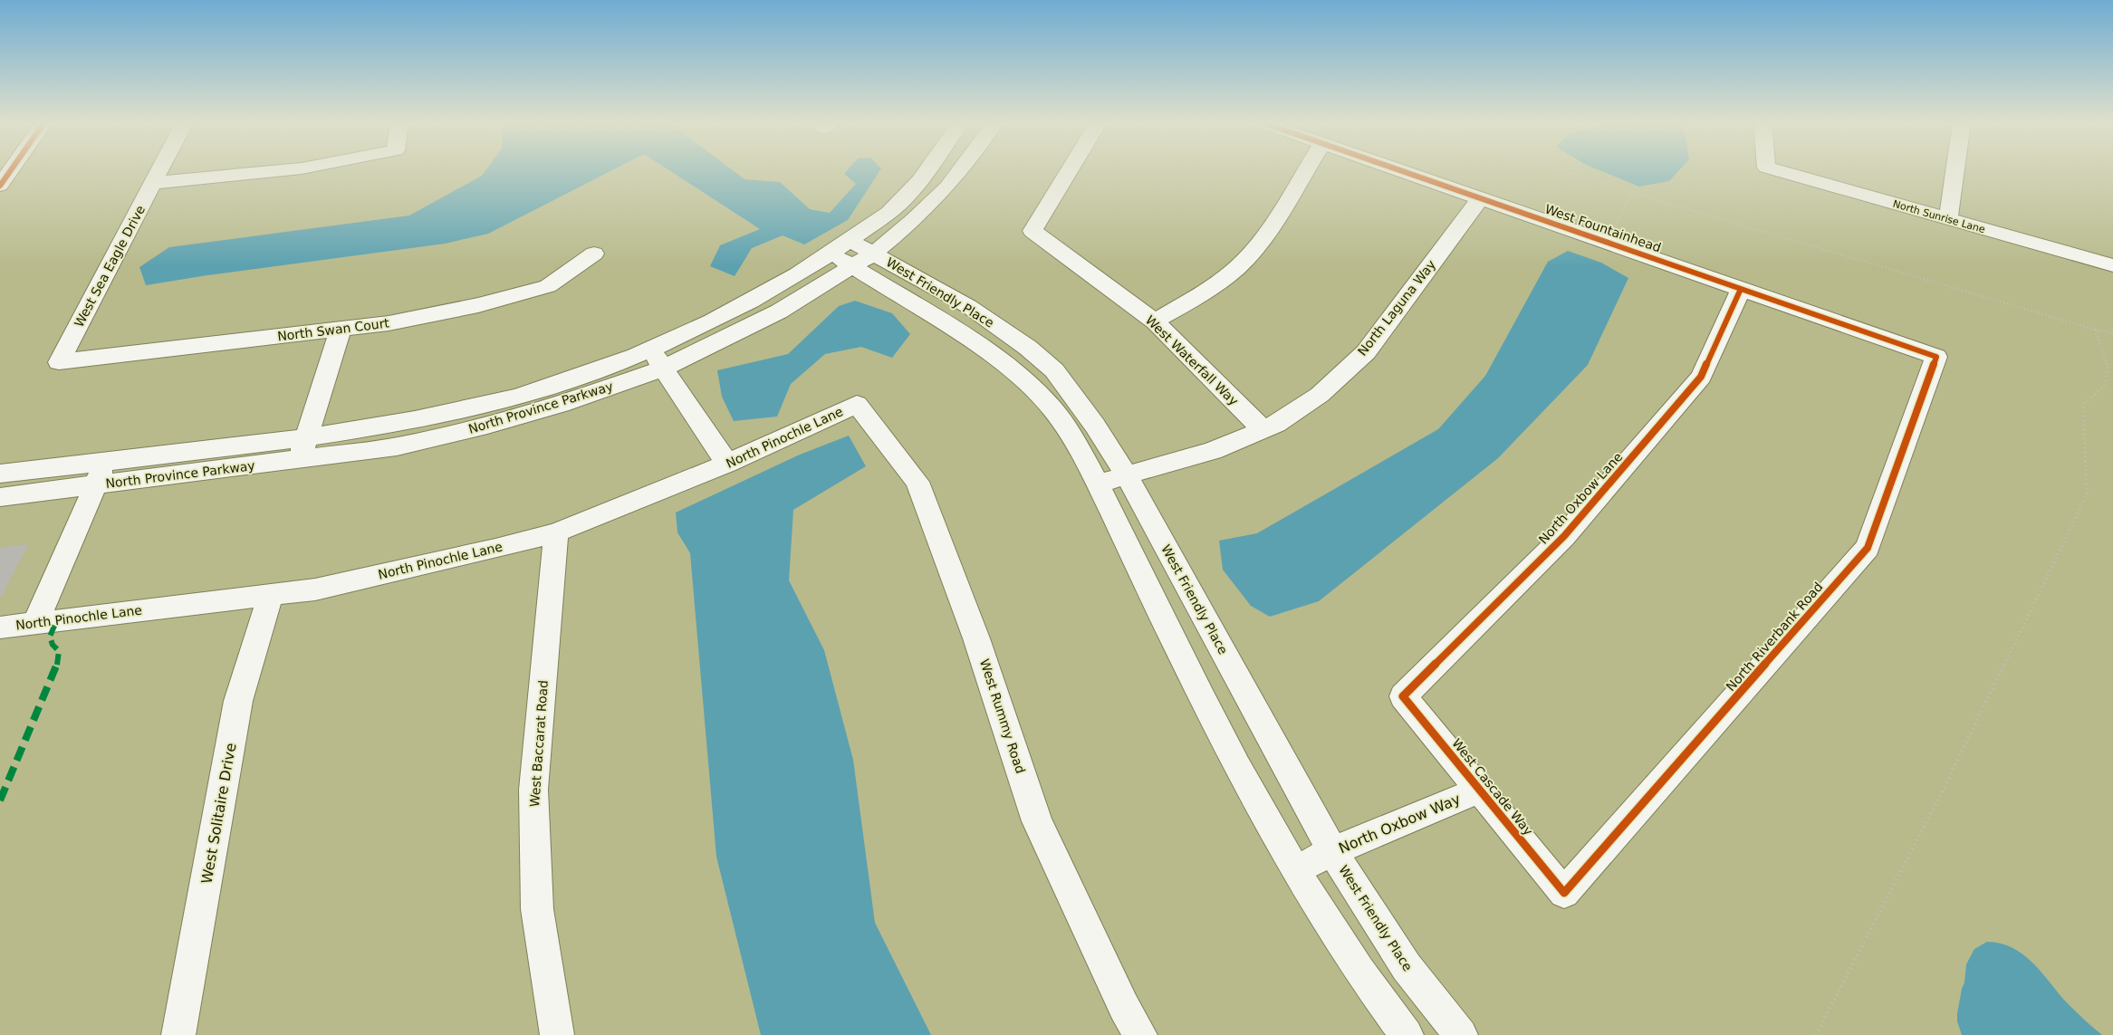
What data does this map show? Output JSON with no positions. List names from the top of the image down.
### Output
{
  "streets": {
    "street": [
      "North Sunrise Lane",
      "West Fountainhead",
      "West Sea Eagle Drive",
      "West Friendly Place",
      "North Laguna Way",
      "North Swan Court",
      "West Waterfall Way",
      "North Province Parkway",
      "North Pinochle Lane",
      "North Oxbow Lane",
      "North Riverbank Road",
      "West Rummy Road",
      "West Baccarat Road",
      "West Cascade Way",
      "West Solitaire Drive",
      "North Oxbow Way"
    ]
  },
  "crossings": [
    ["West Fountainhead", "North Laguna Way"],
    ["West Fountainhead", "North Oxbow Lane"],
    ["West Fountainhead", "North Riverbank Road"],
    ["West Sea Eagle Drive", "North Swan Court"],
    ["West Friendly Place", "North Laguna Way"],
    ["West Friendly Place", "North Province Parkway"],
    ["West Friendly Place", "North Oxbow Way"],
    ["North Laguna Way", "West Waterfall Way"],
    ["North Pinochle Lane", "West Rummy Road"],
    ["North Pinochle Lane", "West Baccarat Road"],
    ["North Pinochle Lane", "West Solitaire Drive"],
    ["North Oxbow Lane", "West Cascade Way"],
    ["North Riverbank Road", "West Cascade Way"],
    ["West Cascade Way", "North Oxbow Way"]
  ]
}
